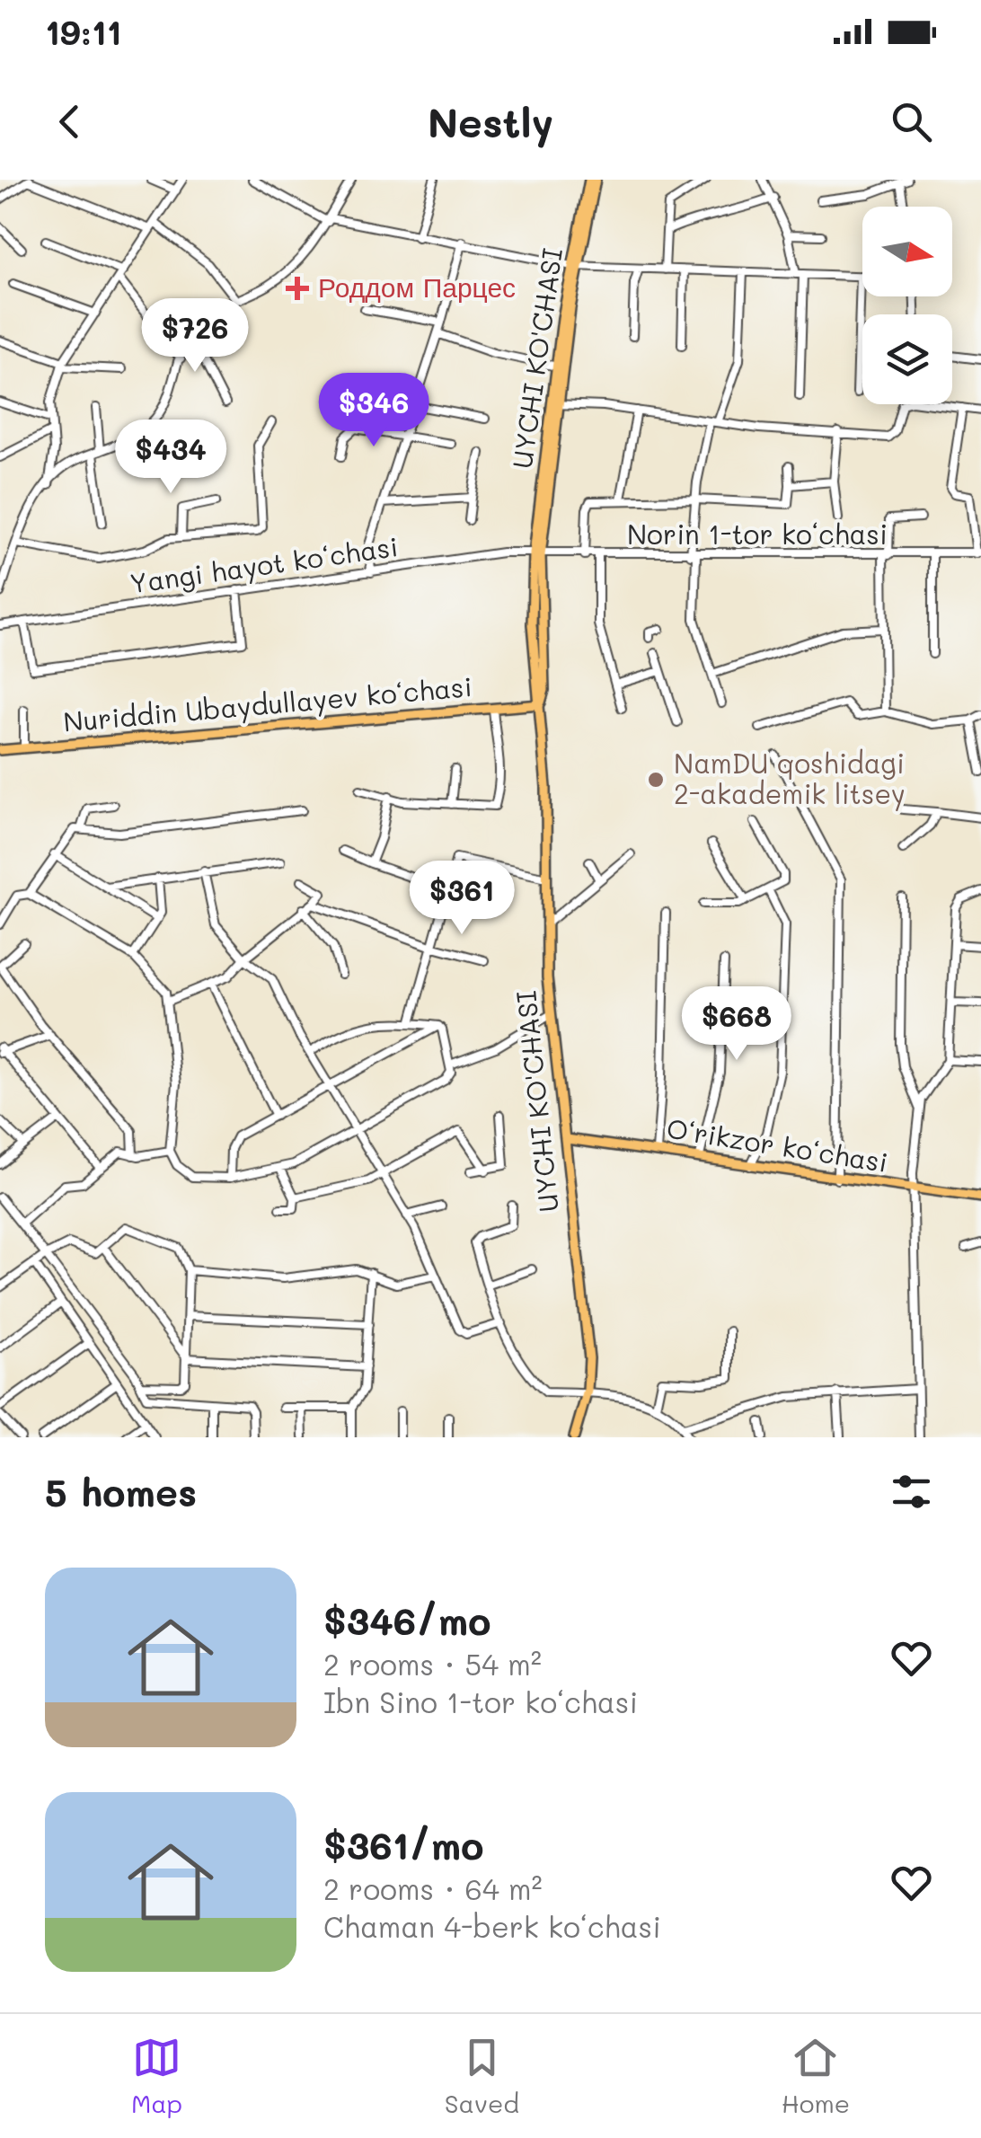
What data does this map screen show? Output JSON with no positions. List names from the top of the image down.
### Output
{
  "streets": {
    "main road": ["UYCHI KO'CHASI", "Nuriddin Ubaydullayev koʻchasi", "Oʻrikzor koʻchasi"],
    "street": ["Norin 1-tor koʻchasi", "Yangi hayot koʻchasi"]
  },
  "crossings": [
    ["UYCHI KO'CHASI", "Norin 1-tor koʻchasi"],
    ["UYCHI KO'CHASI", "Yangi hayot koʻchasi"],
    ["UYCHI KO'CHASI", "Nuriddin Ubaydullayev koʻchasi"],
    ["UYCHI KO'CHASI", "Oʻrikzor koʻchasi"],
    ["Norin 1-tor koʻchasi", "Yangi hayot koʻchasi"]
  ],
  "places": {
    "health": ["Роддом Парцес"],
    "other": ["NamDU qoshidagi 2-akademik litsey"]
  },
  "north": "right",
  "page": {
    "status": "19:11",
    "header": "Nestly",
    "price": [
      "$726",
      "$346",
      "$434",
      "$361",
      "$668"
    ],
    "heading": "5 homes",
    "list": [
      {
        "name": "$346/mo",
        "note": "2 rooms · 54 m² · Ibn Sino 1-tor koʻchasi"
      },
      {
        "name": "$361/mo",
        "note": "2 rooms · 64 m² · Chaman 4-berk koʻchasi"
      }
    ],
    "tabs": ["Map", "Saved", "Home"]
  }
}
